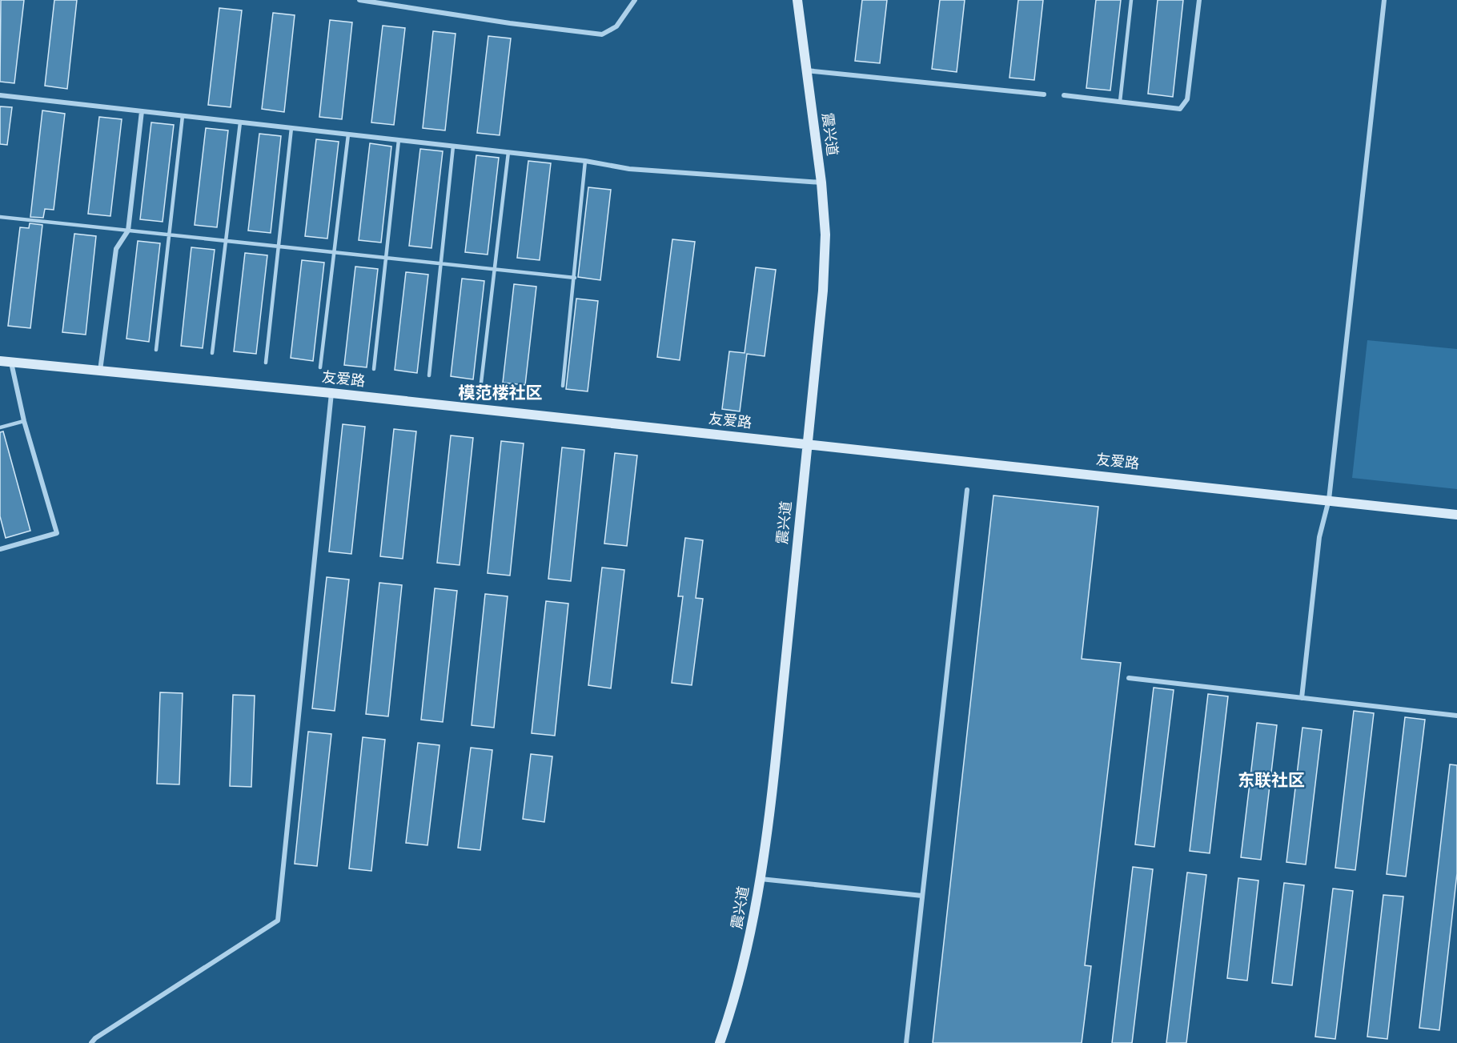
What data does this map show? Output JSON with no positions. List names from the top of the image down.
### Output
{
  "streets": {
    "street": ["震兴道", "友爱路"]
  },
  "crossings": [
    ["震兴道", "友爱路"]
  ],
  "districts": ["模范楼社区", "东联社区"]
}
